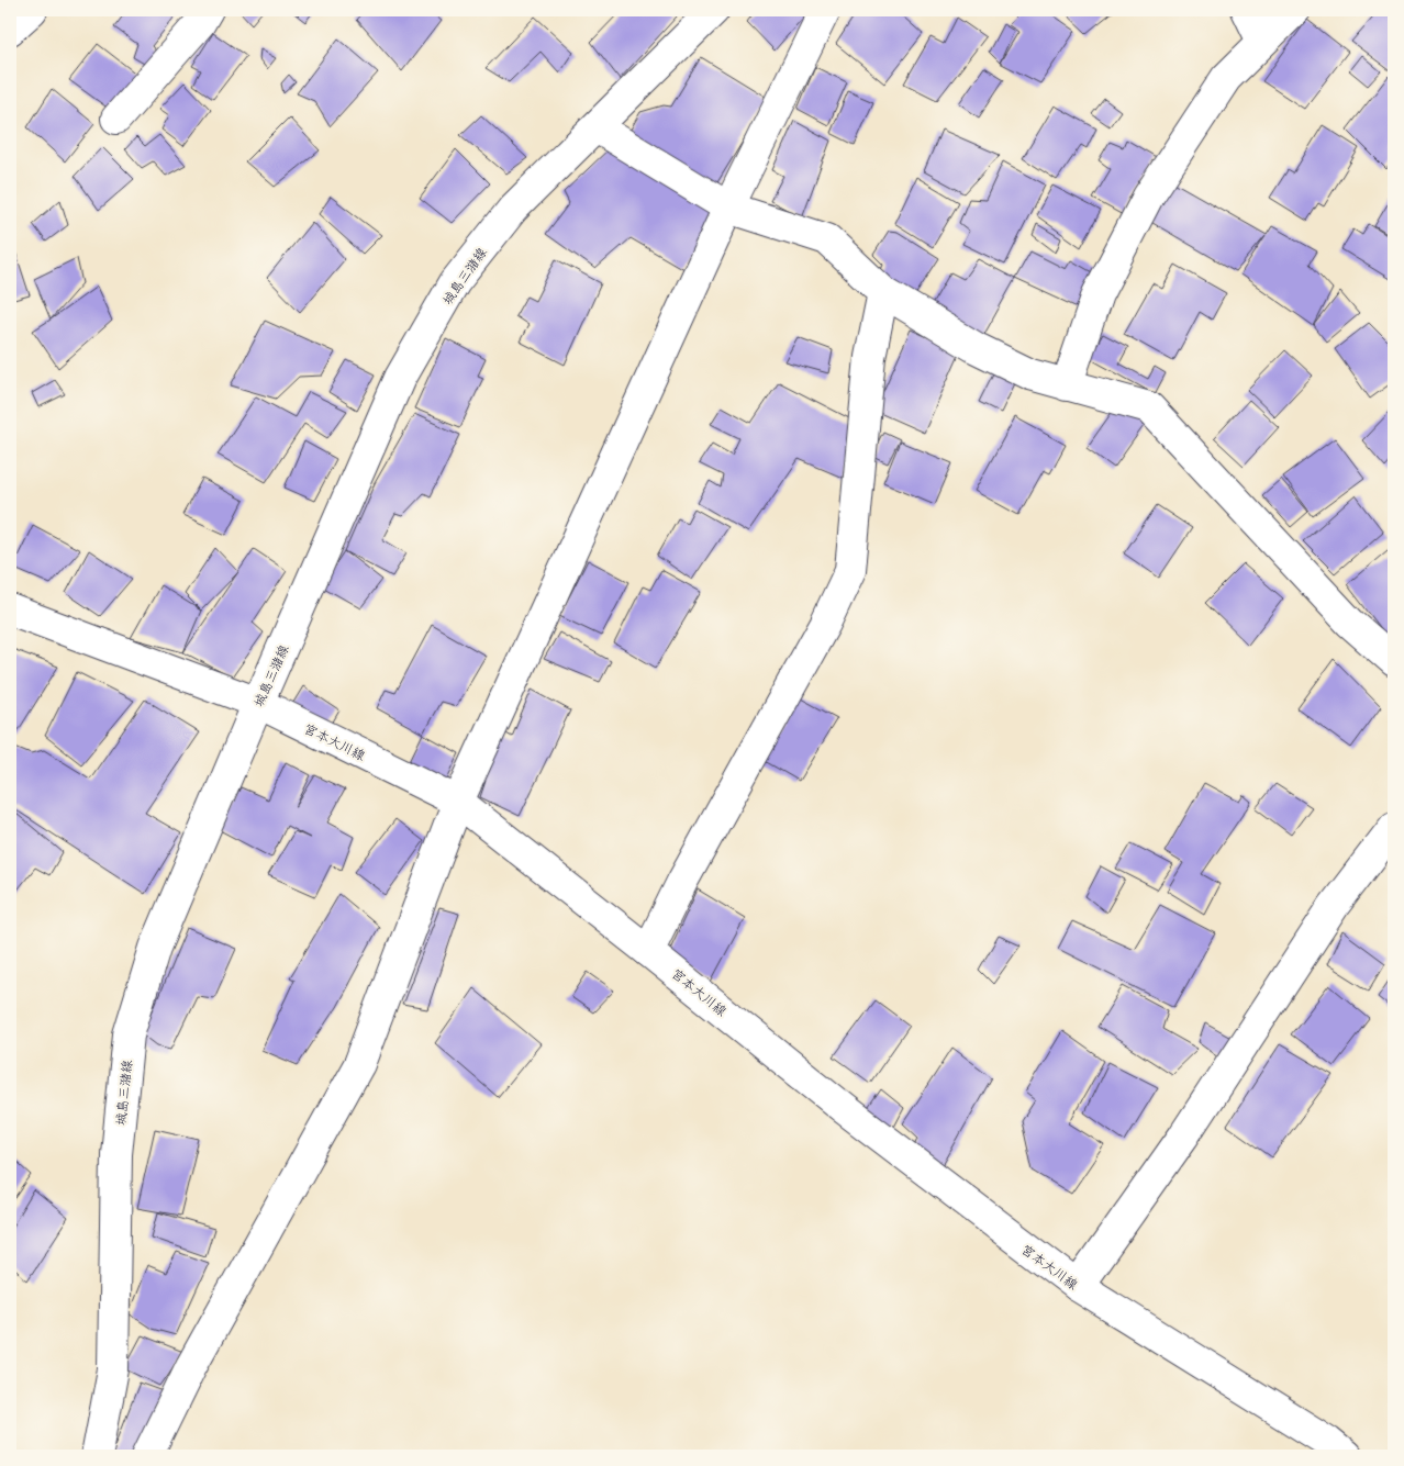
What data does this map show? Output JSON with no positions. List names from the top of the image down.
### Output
{
  "streets": {
    "main road": ["城島三潴線", "宮本大川線"]
  },
  "crossings": [
    ["城島三潴線", "宮本大川線"]
  ]
}
